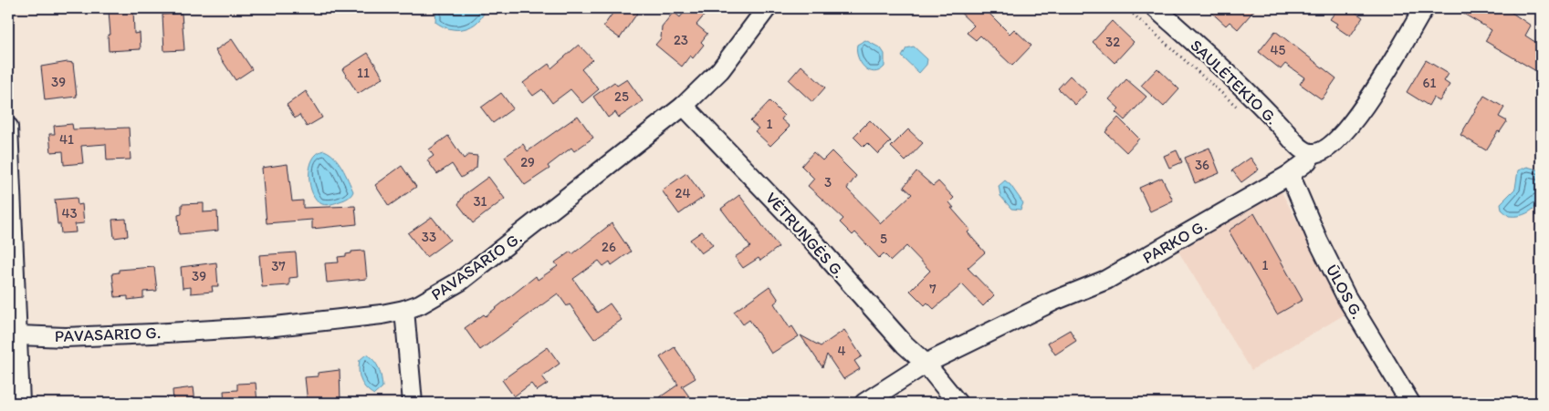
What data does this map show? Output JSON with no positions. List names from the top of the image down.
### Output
{
  "streets": {
    "street": [
      "SAULĖTEKIO G.",
      "VĖTRUNGĖS G.",
      "PARKO G.",
      "PAVASARIO G.",
      "ŪLOS G."
    ]
  },
  "crossings": [
    ["SAULĖTEKIO G.", "PARKO G."],
    ["VĖTRUNGĖS G.", "PARKO G."],
    ["VĖTRUNGĖS G.", "PAVASARIO G."],
    ["PARKO G.", "ŪLOS G."]
  ],
  "house_numbers": [
    "23",
    "32",
    "45",
    "11",
    "39",
    "61",
    "25",
    "1",
    "41",
    "29",
    "36",
    "3",
    "24",
    "31",
    "43",
    "33",
    "5",
    "26",
    "1",
    "37",
    "39",
    "7",
    "4"
  ]
}
